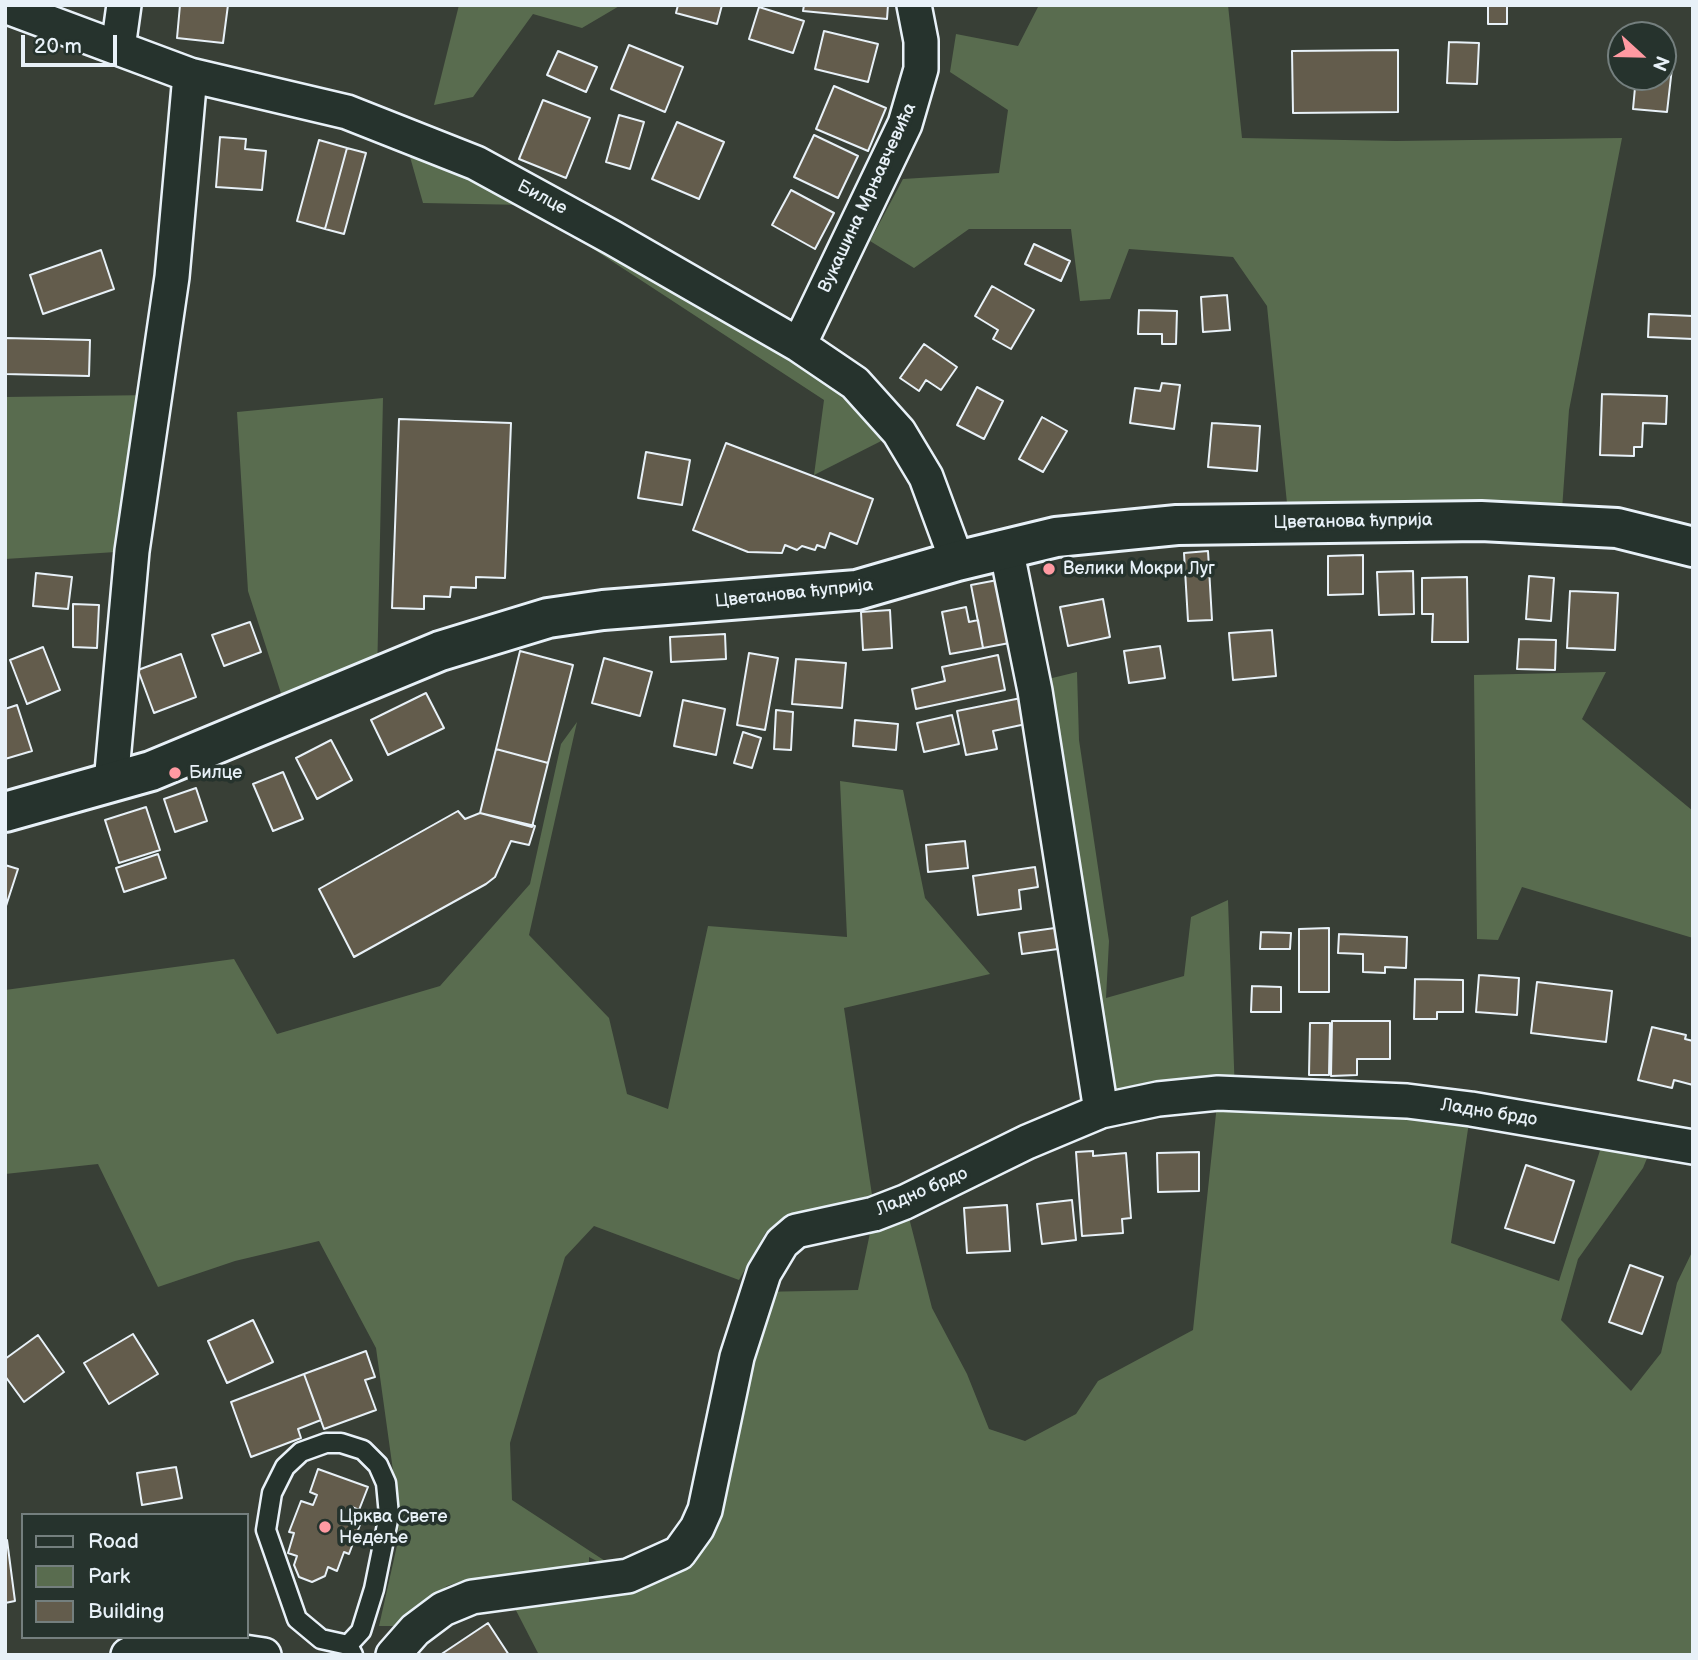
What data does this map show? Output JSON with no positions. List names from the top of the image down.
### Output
{
  "streets": {
    "street": [
      "Билце",
      "Вукашина Мрњавчевића",
      "Цветанова ћуприја",
      "Ладно брдо"
    ]
  },
  "crossings": [
    ["Билце", "Вукашина Мрњавчевића"],
    ["Билце", "Цветанова ћуприја"]
  ],
  "places": ["Велики Мокри Луг", "Билце", "Црква Свете Недеље"],
  "legend": ["Road", "Park", "Building"],
  "scale_bar": "20 m",
  "north": "right"
}
